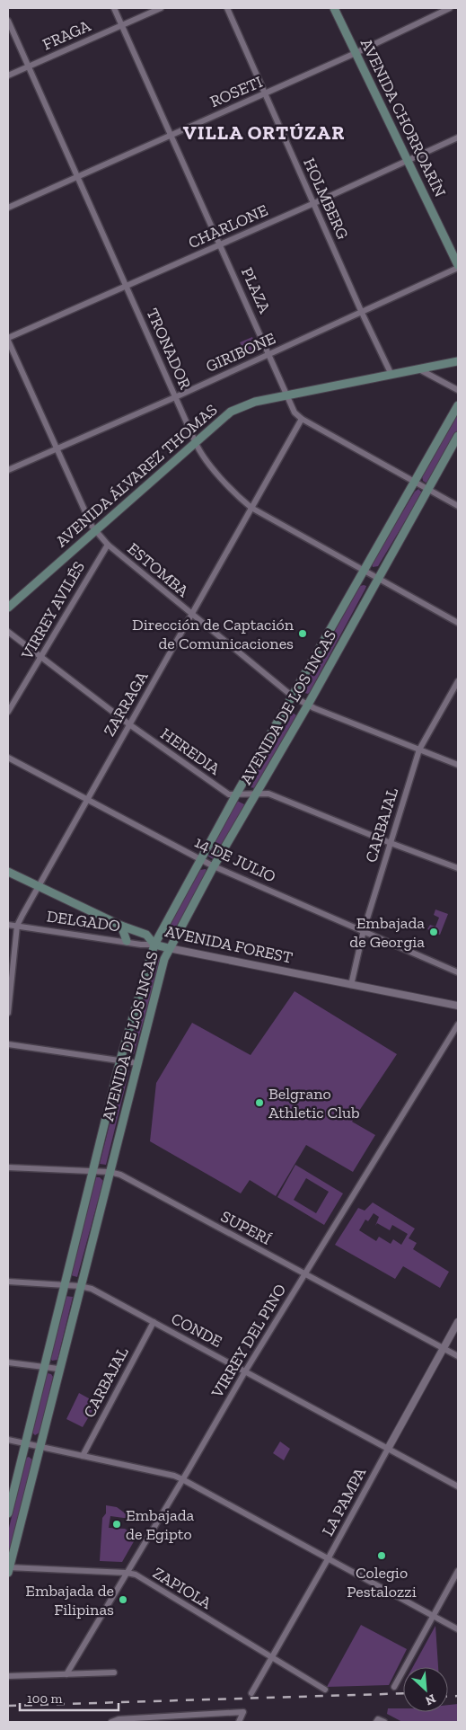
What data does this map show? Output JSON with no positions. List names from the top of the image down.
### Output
{
  "streets": {
    "main road": [
      "AVENIDA CHORROARÍN",
      "AVENIDA ÁLVAREZ THOMAS",
      "AVENIDA DE LOS INCAS",
      "AVENIDA FOREST"
    ],
    "street": [
      "FRAGA",
      "ROSETI",
      "HOLMBERG",
      "CHARLONE",
      "PLAZA",
      "TRONADOR",
      "GIRIBONE",
      "ESTOMBA",
      "VIRREY AVILÉS",
      "ZARRAGA",
      "HEREDIA",
      "CARBAJAL",
      "14 DE JULIO",
      "DELGADO",
      "SUPERÍ",
      "CONDE",
      "VIRREY DEL PINO",
      "LA PAMPA",
      "ZAPIOLA"
    ]
  },
  "crossings": [
    ["FRAGA", "PLAZA"],
    ["FRAGA", "TRONADOR"],
    ["ROSETI", "AVENIDA CHORROARÍN"],
    ["ROSETI", "HOLMBERG"],
    ["ROSETI", "PLAZA"],
    ["ROSETI", "TRONADOR"],
    ["AVENIDA CHORROARÍN", "CHARLONE"],
    ["AVENIDA CHORROARÍN", "GIRIBONE"],
    ["HOLMBERG", "CHARLONE"],
    ["HOLMBERG", "GIRIBONE"],
    ["HOLMBERG", "AVENIDA ÁLVAREZ THOMAS"],
    ["CHARLONE", "PLAZA"],
    ["CHARLONE", "TRONADOR"],
    ["CHARLONE", "ESTOMBA"],
    ["PLAZA", "GIRIBONE"],
    ["PLAZA", "AVENIDA ÁLVAREZ THOMAS"],
    ["PLAZA", "ZARRAGA"],
    ["PLAZA", "AVENIDA DE LOS INCAS"],
    ["TRONADOR", "GIRIBONE"],
    ["TRONADOR", "AVENIDA ÁLVAREZ THOMAS"],
    ["TRONADOR", "ZARRAGA"],
    ["TRONADOR", "AVENIDA DE LOS INCAS"],
    ["GIRIBONE", "ESTOMBA"],
    ["AVENIDA ÁLVAREZ THOMAS", "ESTOMBA"],
    ["ESTOMBA", "VIRREY AVILÉS"],
    ["ESTOMBA", "ZARRAGA"],
    ["ESTOMBA", "AVENIDA DE LOS INCAS"],
    ["ESTOMBA", "CARBAJAL"],
    ["VIRREY AVILÉS", "HEREDIA"],
    ["ZARRAGA", "HEREDIA"],
    ["ZARRAGA", "14 DE JULIO"],
    ["ZARRAGA", "DELGADO"],
    ["ZARRAGA", "AVENIDA FOREST"],
    ["AVENIDA DE LOS INCAS", "HEREDIA"],
    ["AVENIDA DE LOS INCAS", "14 DE JULIO"],
    ["AVENIDA DE LOS INCAS", "DELGADO"],
    ["AVENIDA DE LOS INCAS", "AVENIDA FOREST"],
    ["AVENIDA DE LOS INCAS", "SUPERÍ"],
    ["AVENIDA DE LOS INCAS", "CONDE"],
    ["AVENIDA DE LOS INCAS", "ZAPIOLA"],
    ["HEREDIA", "CARBAJAL"],
    ["CARBAJAL", "14 DE JULIO"],
    ["CARBAJAL", "AVENIDA FOREST"],
    ["CARBAJAL", "CONDE"],
    ["DELGADO", "AVENIDA FOREST"],
    ["SUPERÍ", "VIRREY DEL PINO"],
    ["SUPERÍ", "LA PAMPA"],
    ["CONDE", "VIRREY DEL PINO"],
    ["CONDE", "LA PAMPA"],
    ["VIRREY DEL PINO", "ZAPIOLA"],
    ["LA PAMPA", "ZAPIOLA"]
  ],
  "districts": ["VILLA ORTÚZAR"],
  "places": [
    "Dirección de Captación de Comunicaciones",
    "Embajada de Georgia",
    "Belgrano Athletic Club",
    "Embajada de Egipto",
    "Colegio Pestalozzi",
    "Embajada de Filipinas"
  ],
  "scale_bar": "100 m",
  "north": "bottom right"
}
